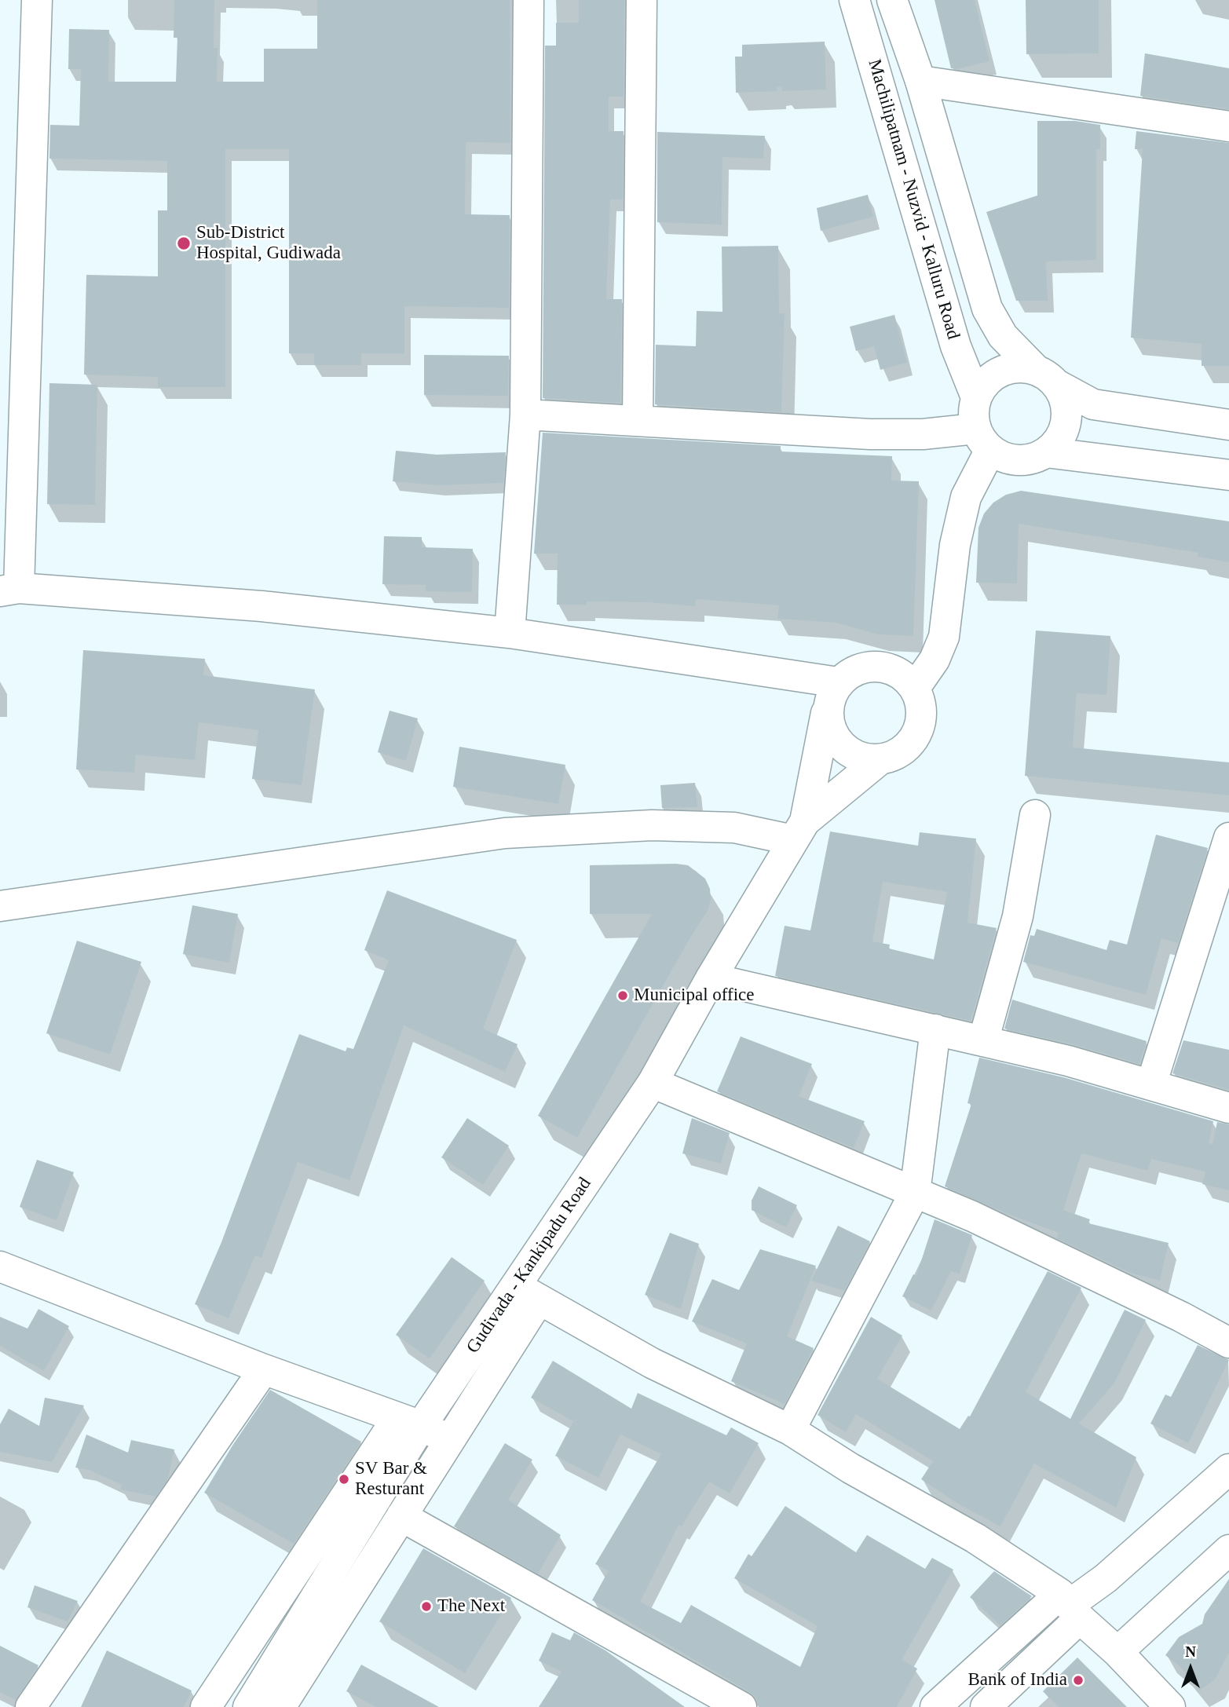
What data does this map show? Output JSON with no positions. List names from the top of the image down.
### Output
{
  "streets": {
    "main road": ["Machilipatnam - Nuzvid - Kalluru Road", "Gudivada - Kankipadu Road"]
  },
  "places": [
    "Sub-District Hospital, Gudiwada",
    "Municipal office",
    "SV Bar & Resturant",
    "The Next",
    "Bank of India"
  ],
  "north": "top"
}
